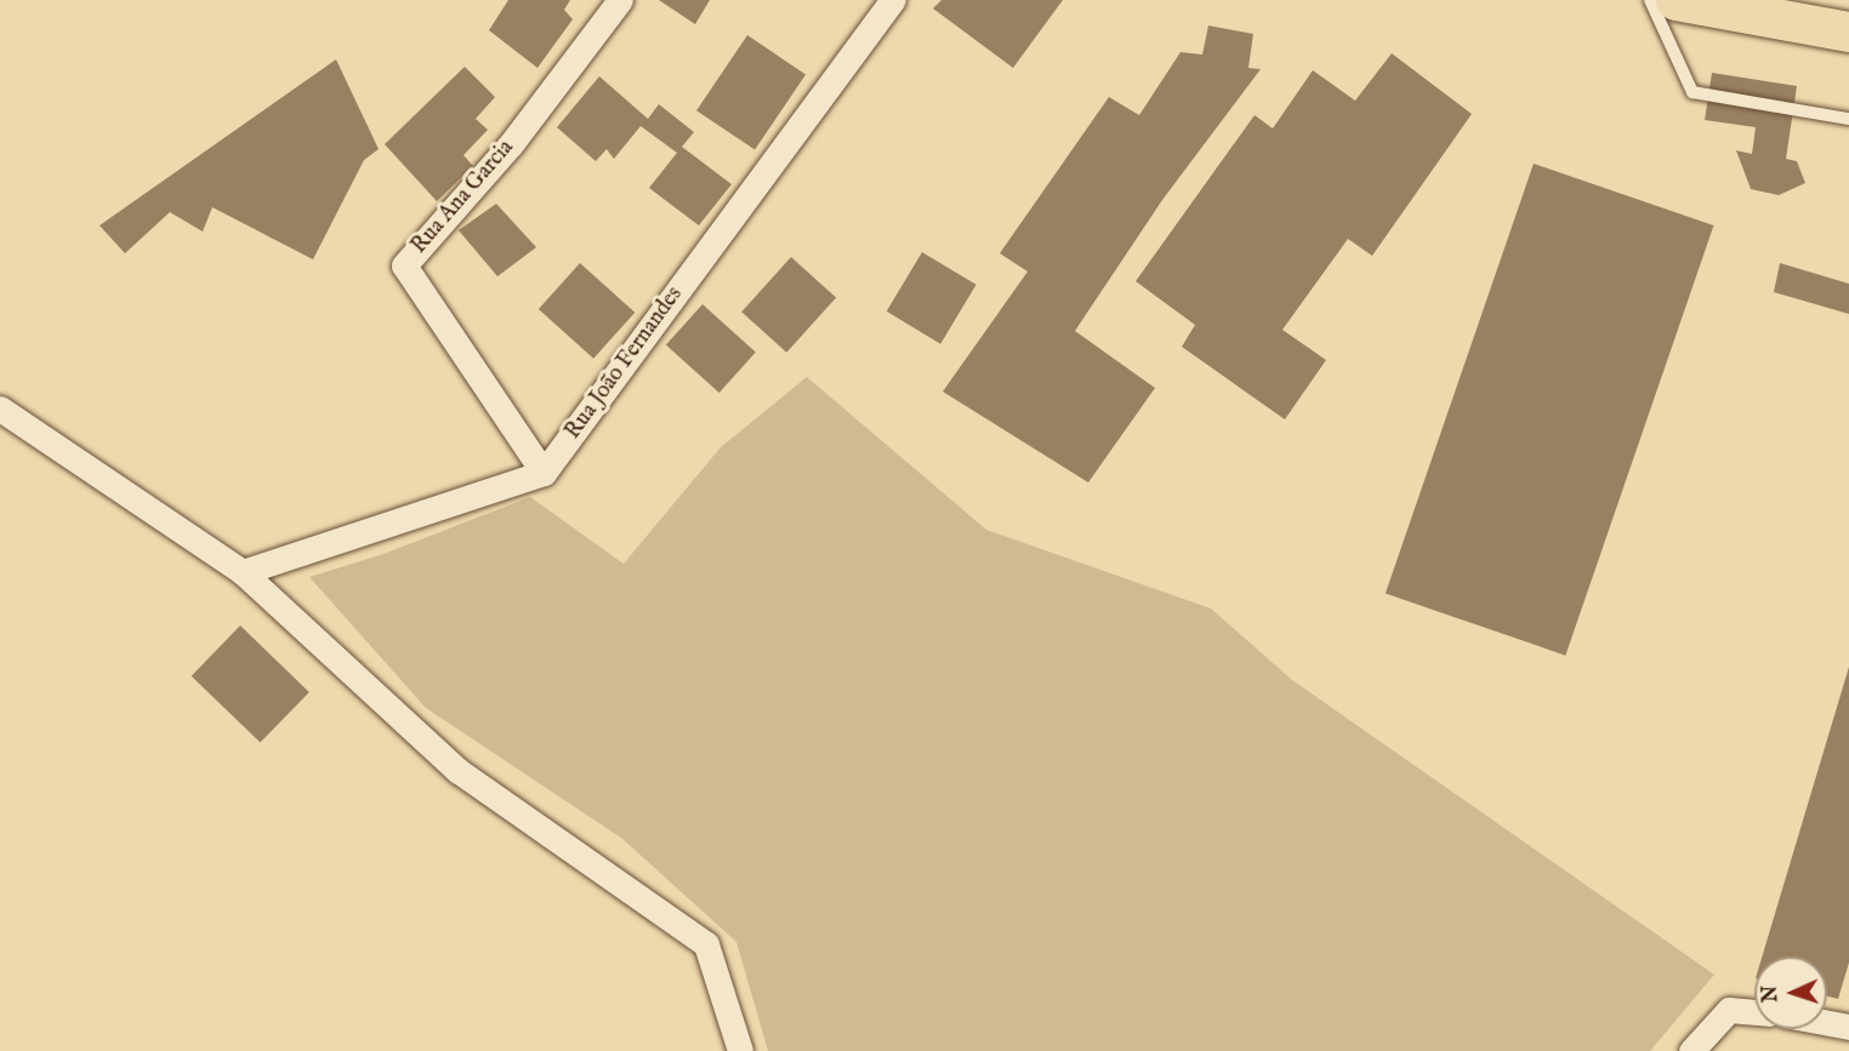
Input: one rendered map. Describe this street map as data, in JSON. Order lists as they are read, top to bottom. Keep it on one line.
{"streets":{"street":["Rua Ana Garcia","Rua João Fernandes"]},"crossings":[["Rua Ana Garcia","Rua João Fernandes"]],"north":"left"}
